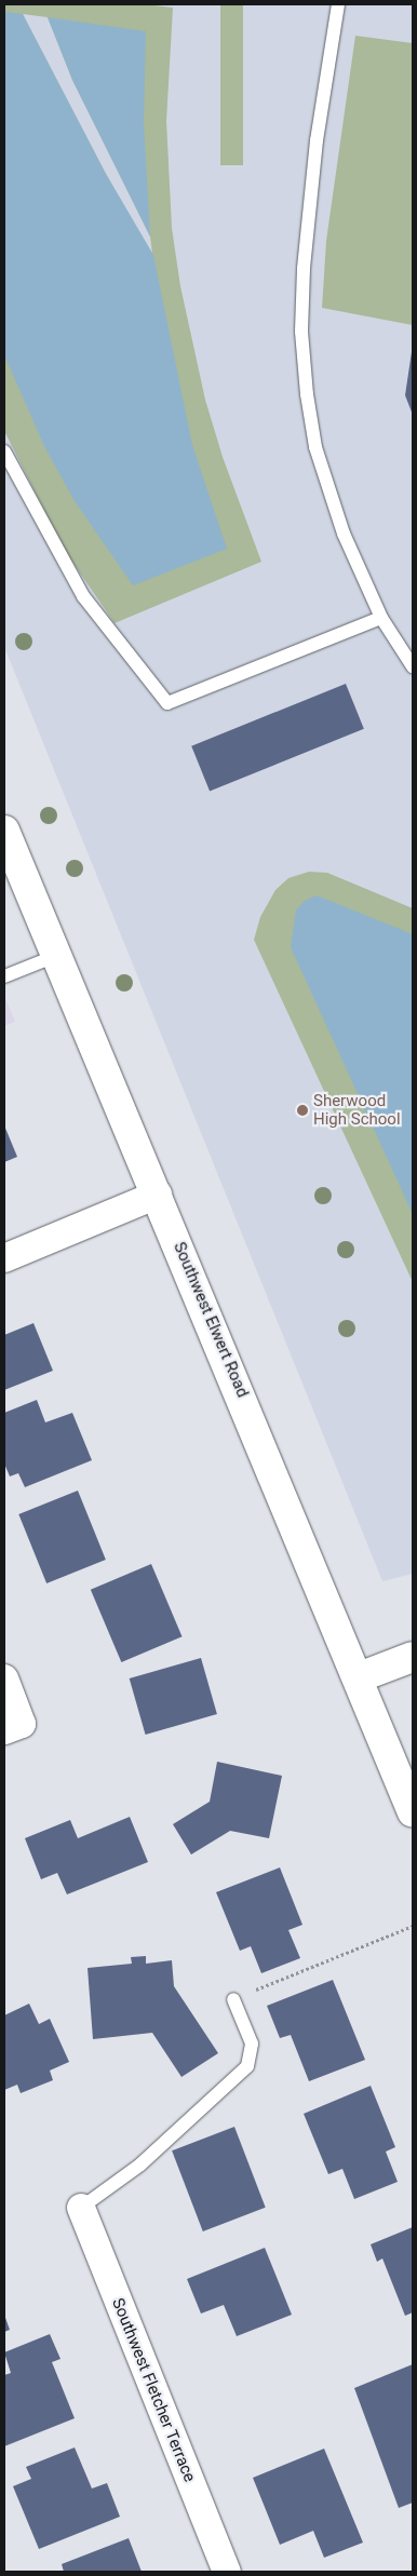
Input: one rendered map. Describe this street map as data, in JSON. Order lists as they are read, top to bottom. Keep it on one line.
{"streets":{"main road":["Southwest Elwert Road"],"street":["Southwest Fletcher Terrace"]},"places":["Sherwood High School"]}
